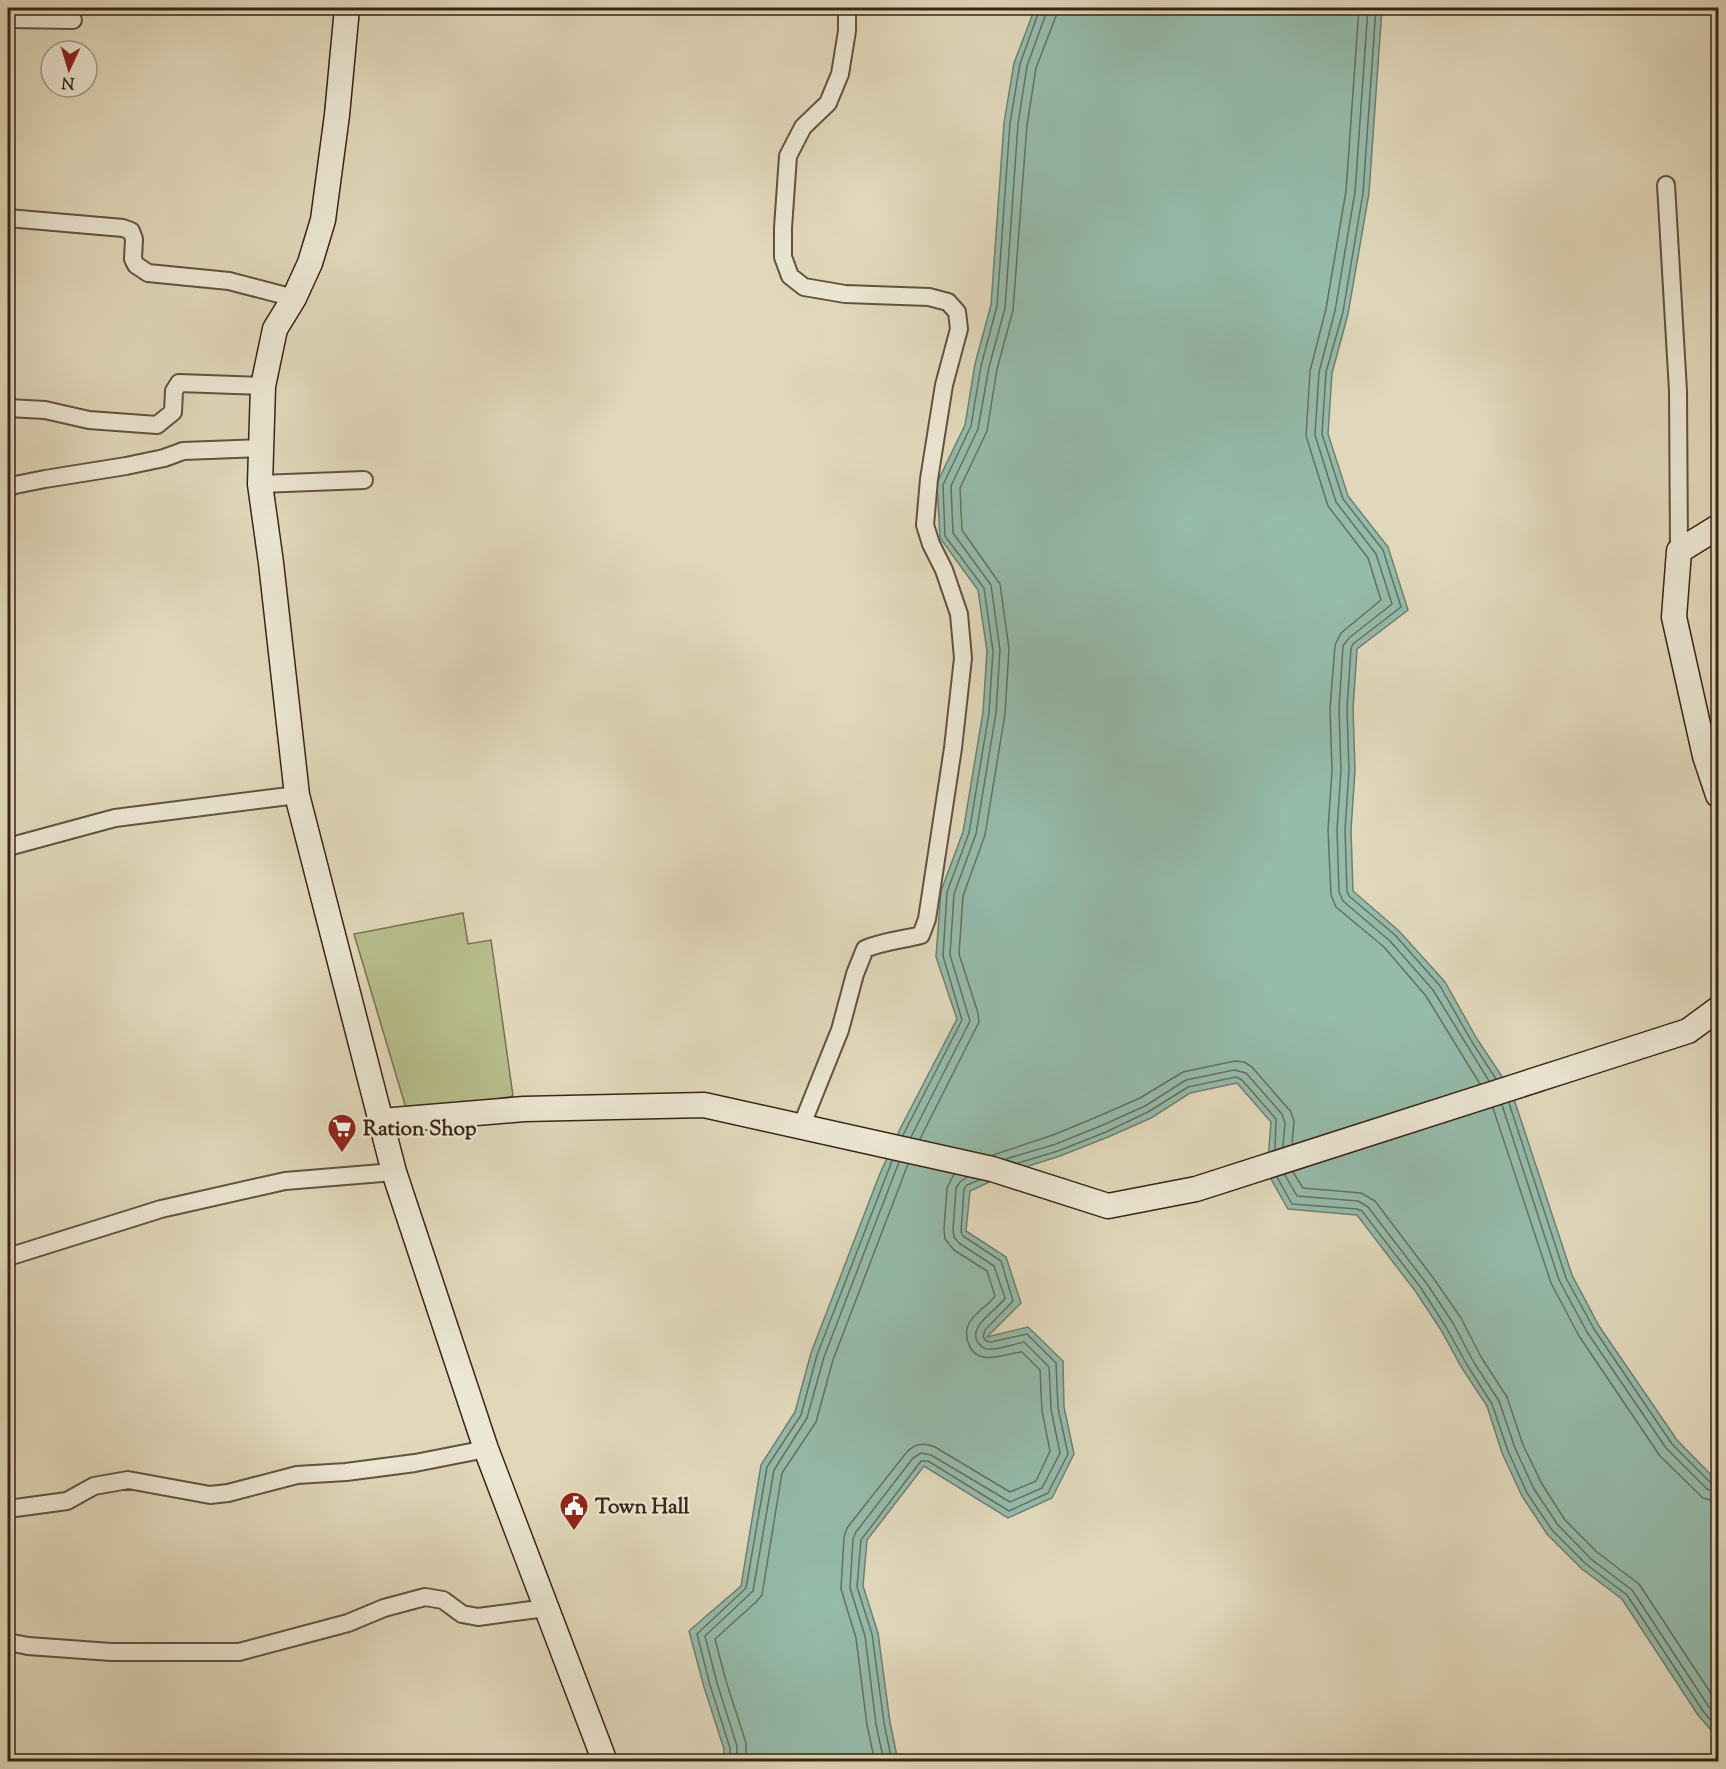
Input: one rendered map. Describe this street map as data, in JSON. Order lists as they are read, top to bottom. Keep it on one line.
{"places":{"supermarket":["Ration Shop"],"public building":["Town Hall"]},"north":"bottom"}
